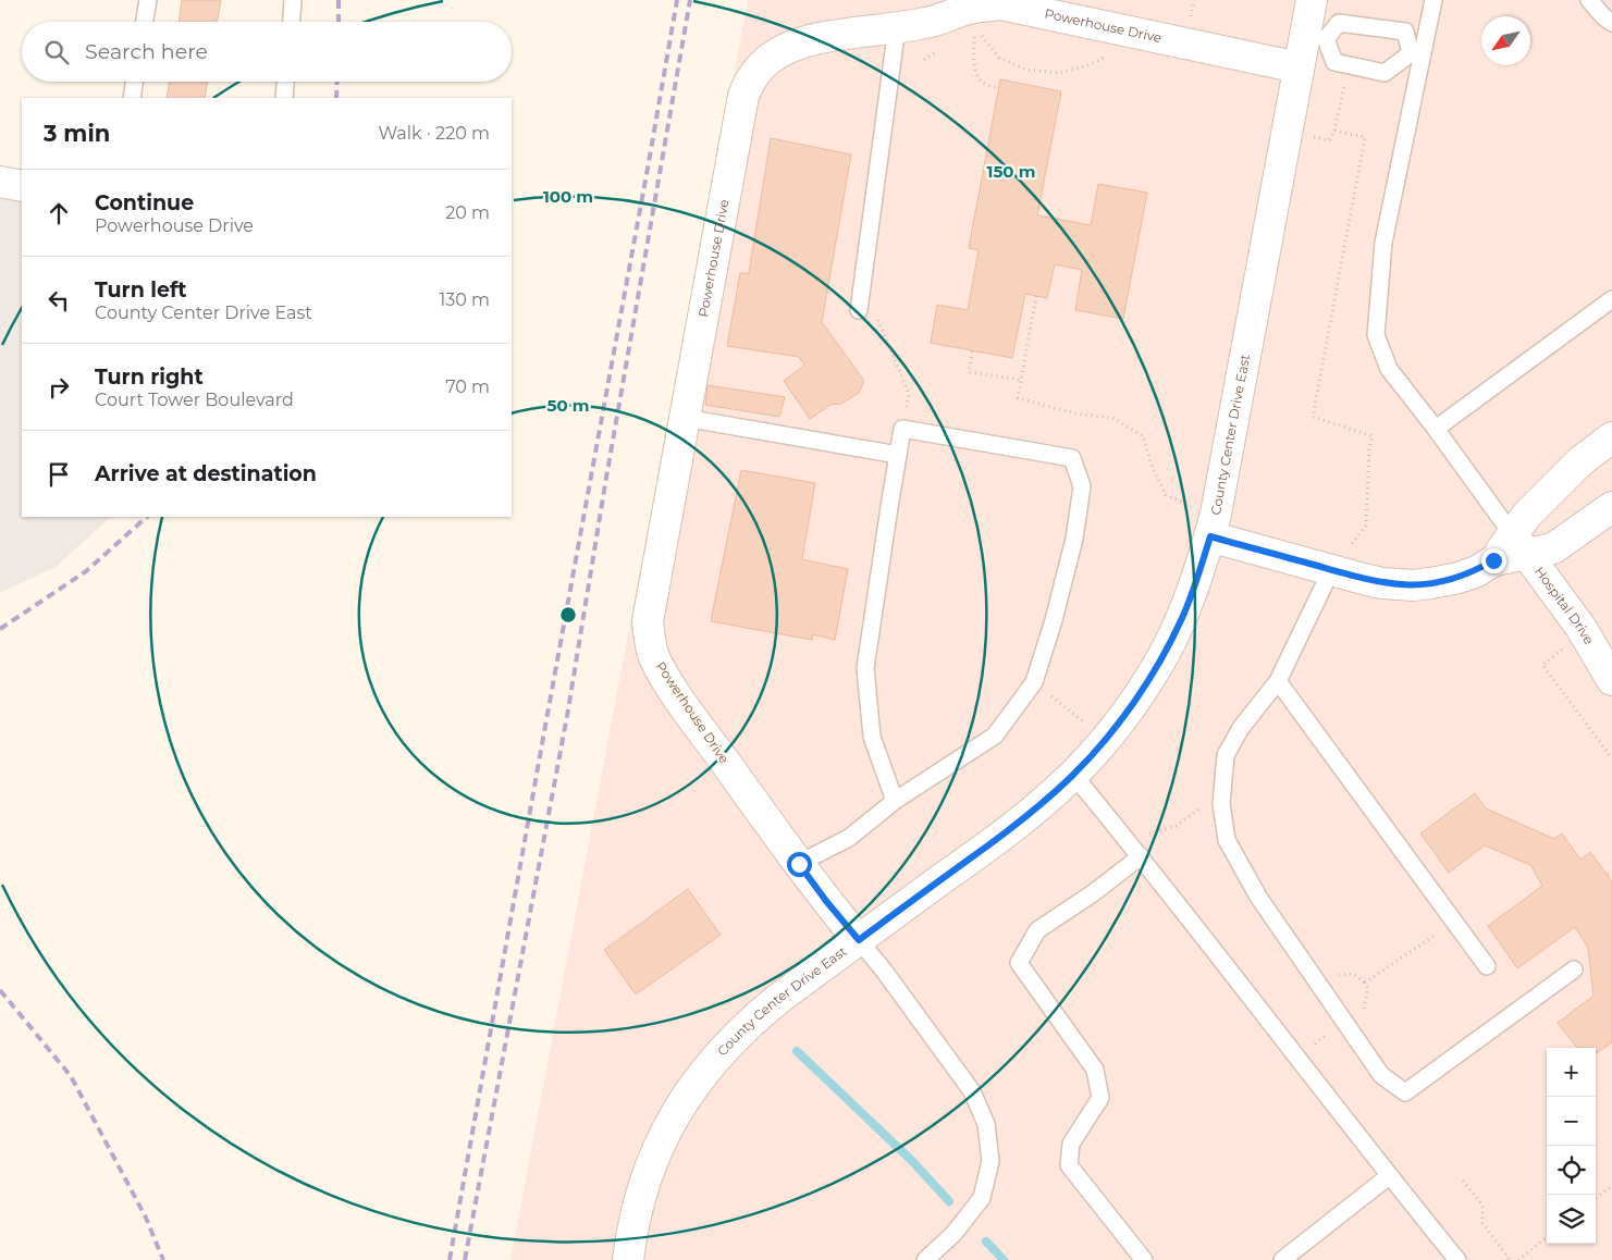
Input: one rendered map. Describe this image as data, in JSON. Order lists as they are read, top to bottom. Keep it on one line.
{"streets":{"street":["Powerhouse Drive","County Center Drive East","Hospital Drive"]},"crossings":[["Powerhouse Drive","County Center Drive East"]],"north":"bottom left","page":{"search":"Search here","heading":["3 min","Walk · 220 m"],"list":[["Continue","Powerhouse Drive","20 m"],["Turn left","County Center Drive East","130 m"],["Turn right","Court Tower Boulevard","70 m"],"Arrive at destination"],"map_buttons":["+","−"]},"rings":["150 m","100 m","50 m"]}
